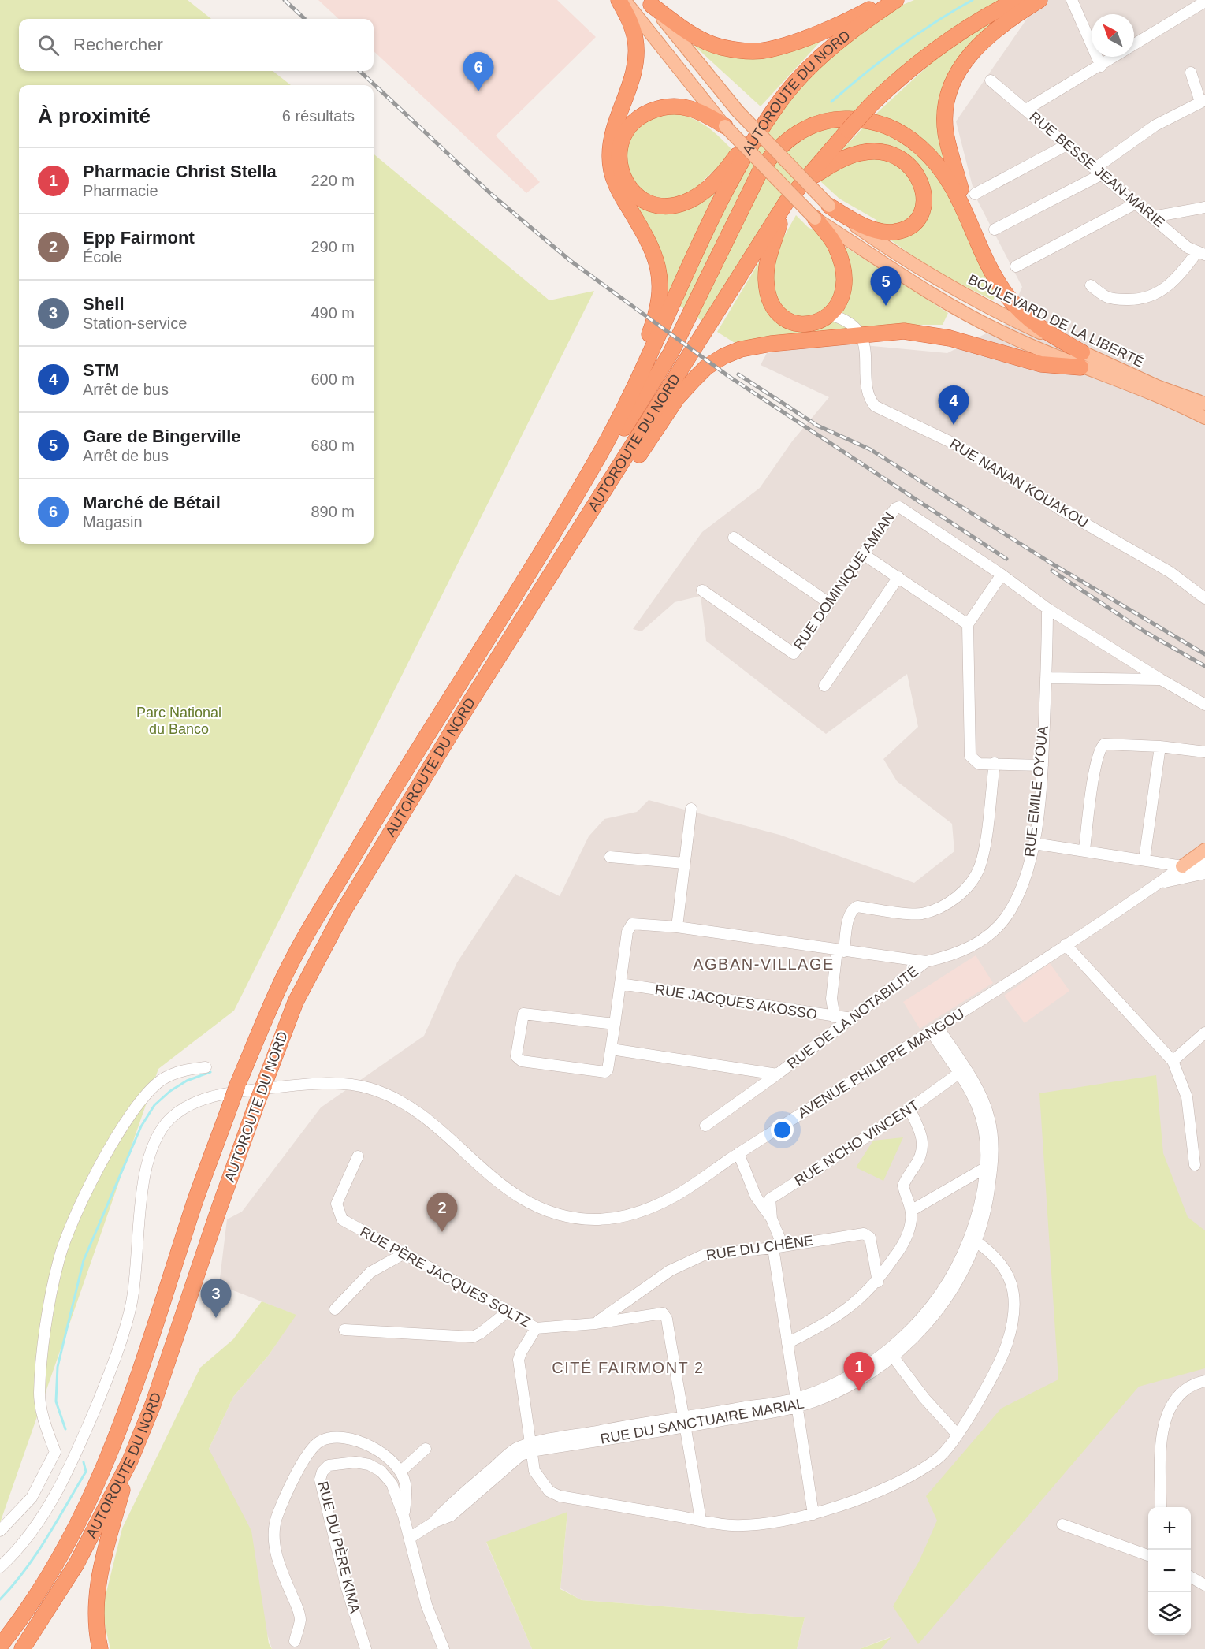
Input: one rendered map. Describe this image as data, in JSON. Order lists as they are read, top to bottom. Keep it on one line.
{"streets":{"highway":["AUTOROUTE DU NORD"],"main road":["BOULEVARD DE LA LIBERTÉ"],"street":["RUE BESSE JEAN-MARIE","RUE NANAN KOUAKOU","RUE DOMINIQUE AMIAN","RUE EMILE OYOUA","RUE JACQUES AKOSSO","RUE DE LA NOTABILITÉ","AVENUE PHILIPPE MANGOU","RUE N'CHO VINCENT","RUE DU CHÊNE","RUE PÈRE JACQUES SOLTZ","RUE DU SANCTUAIRE MARIAL","RUE DU PÈRE KIMA"]},"crossings":[["RUE EMILE OYOUA","RUE JACQUES AKOSSO"],["RUE EMILE OYOUA","RUE DE LA NOTABILITÉ"],["RUE JACQUES AKOSSO","RUE DE LA NOTABILITÉ"],["AVENUE PHILIPPE MANGOU","RUE DU SANCTUAIRE MARIAL"],["RUE N'CHO VINCENT","RUE DU SANCTUAIRE MARIAL"],["RUE DU CHÊNE","RUE PÈRE JACQUES SOLTZ"],["RUE PÈRE JACQUES SOLTZ","RUE DU SANCTUAIRE MARIAL"],["RUE DU SANCTUAIRE MARIAL","RUE DU PÈRE KIMA"]],"districts":["AGBAN-VILLAGE","CITÉ FAIRMONT 2"],"parks":["Parc National du Banco"],"north":"top left","page":{"search":"Rechercher","pins":["6","5","4","2","3","1"],"heading":["À proximité","6 résultats"],"list":[{"mark":"1","name":"Pharmacie Christ Stella","note":"Pharmacie","value":"220 m"},{"mark":"2","name":"Epp Fairmont","note":"École","value":"290 m"},{"mark":"3","name":"Shell","note":"Station-service","value":"490 m"},{"mark":"4","name":"STM","note":"Arrêt de bus","value":"600 m"},{"mark":"5","name":"Gare de Bingerville","note":"Arrêt de bus","value":"680 m"},{"mark":"6","name":"Marché de Bétail","note":"Magasin","value":"890 m"}],"map_buttons":["+","−"]}}
